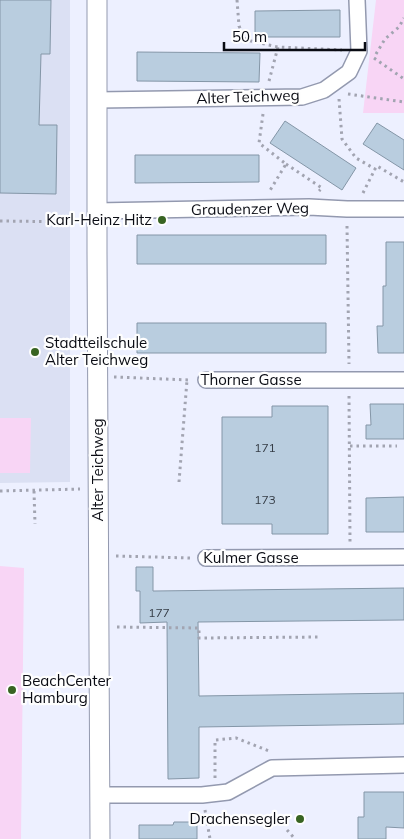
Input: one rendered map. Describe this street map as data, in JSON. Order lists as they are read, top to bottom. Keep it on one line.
{"streets":{"street":["Alter Teichweg","Graudenzer Weg","Thorner Gasse","Kulmer Gasse"]},"crossings":[["Alter Teichweg","Graudenzer Weg"],["Alter Teichweg","Thorner Gasse"],["Alter Teichweg","Kulmer Gasse"]],"places":["Karl-Heinz Hitz","Stadtteilschule Alter Teichweg","BeachCenter Hamburg","Drachensegler"],"house_numbers":["171","173","177"],"scale_bar":"50 m"}
